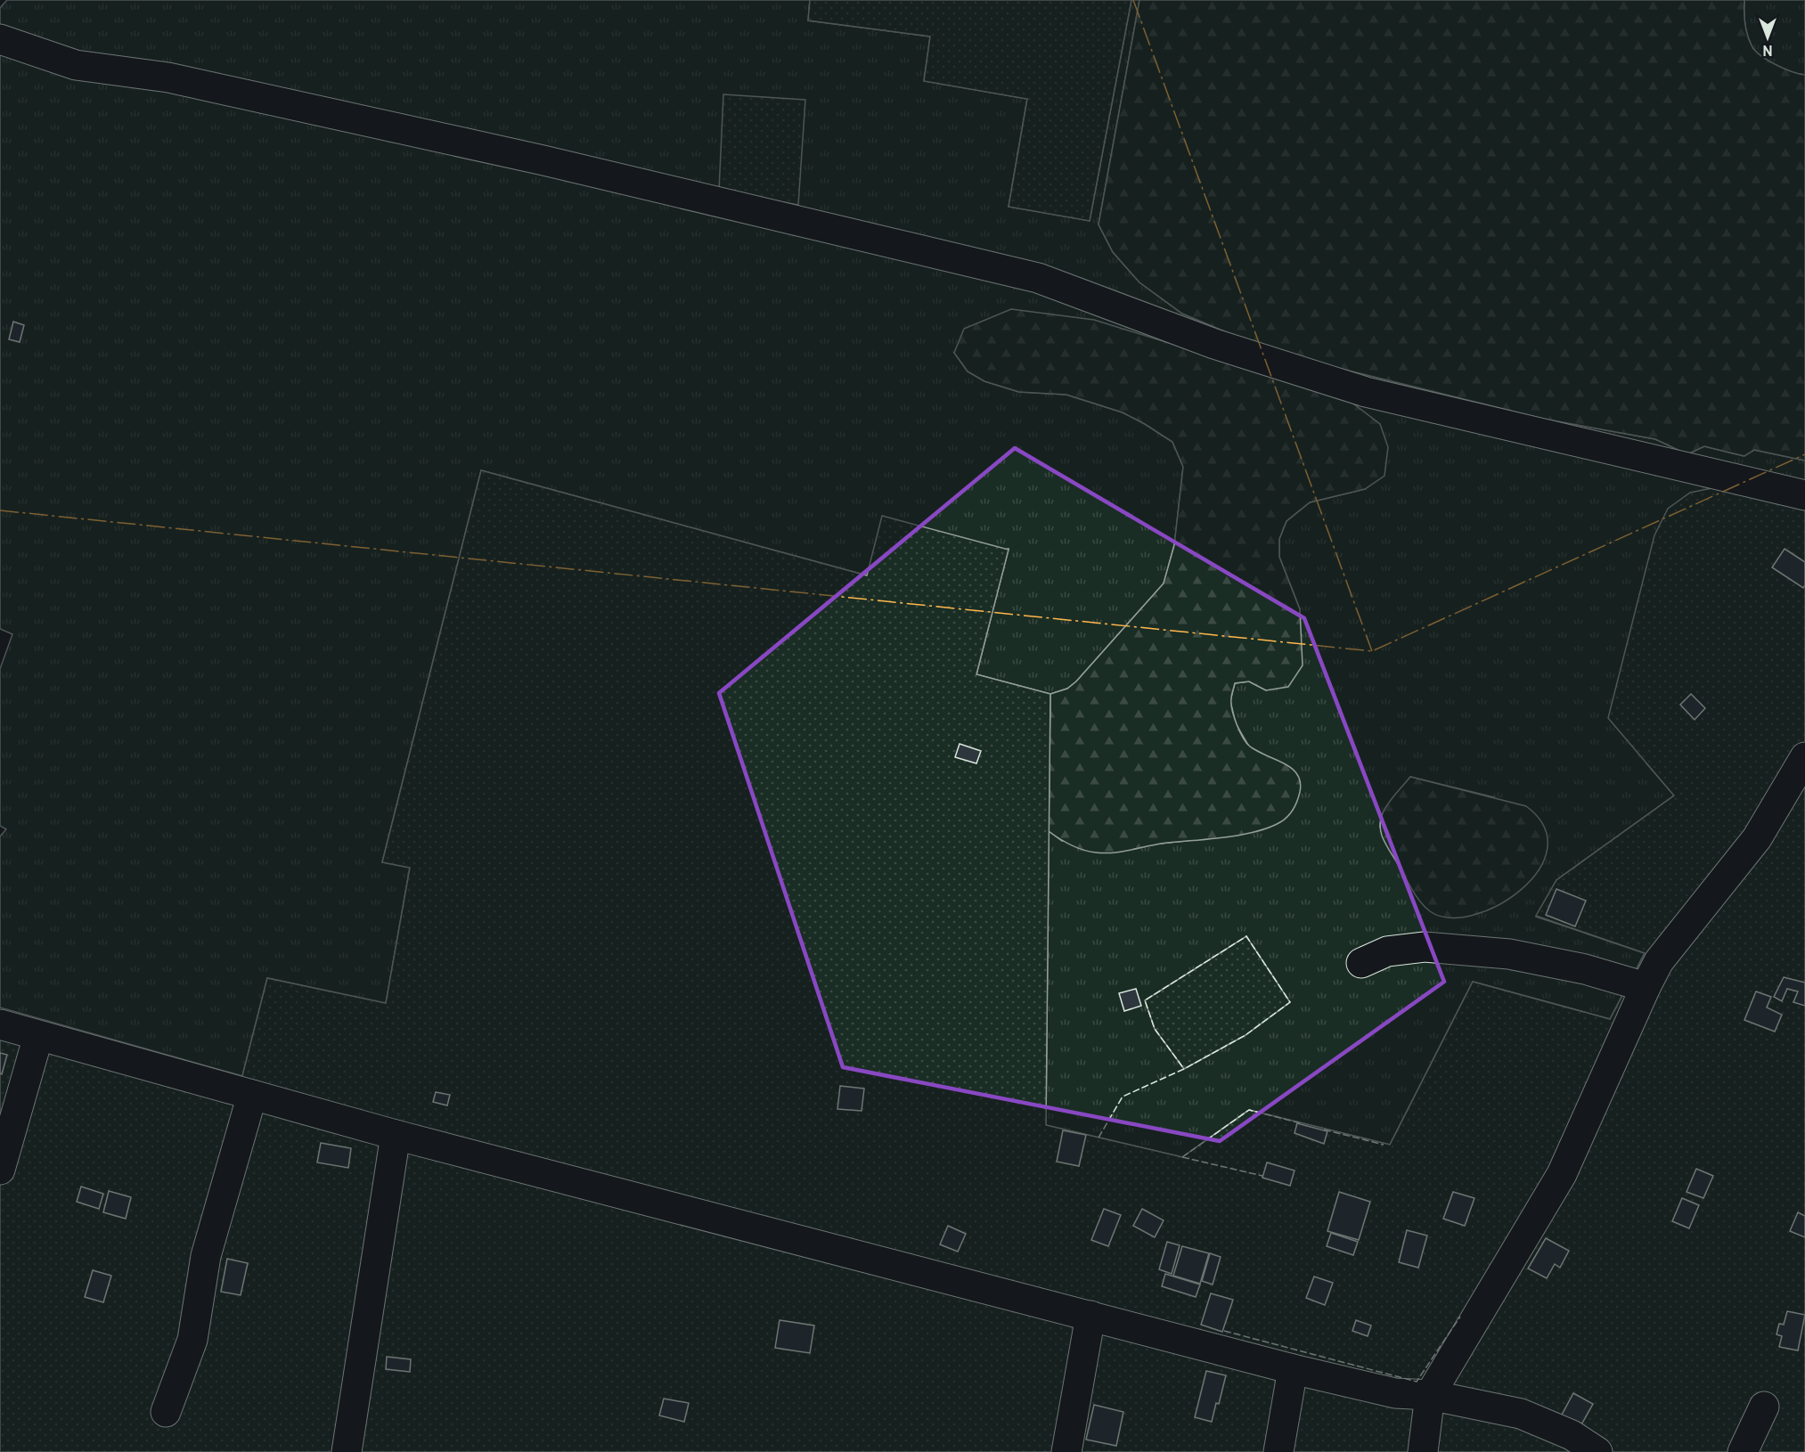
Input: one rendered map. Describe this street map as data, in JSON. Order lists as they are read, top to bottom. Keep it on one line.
{"north":"bottom"}
